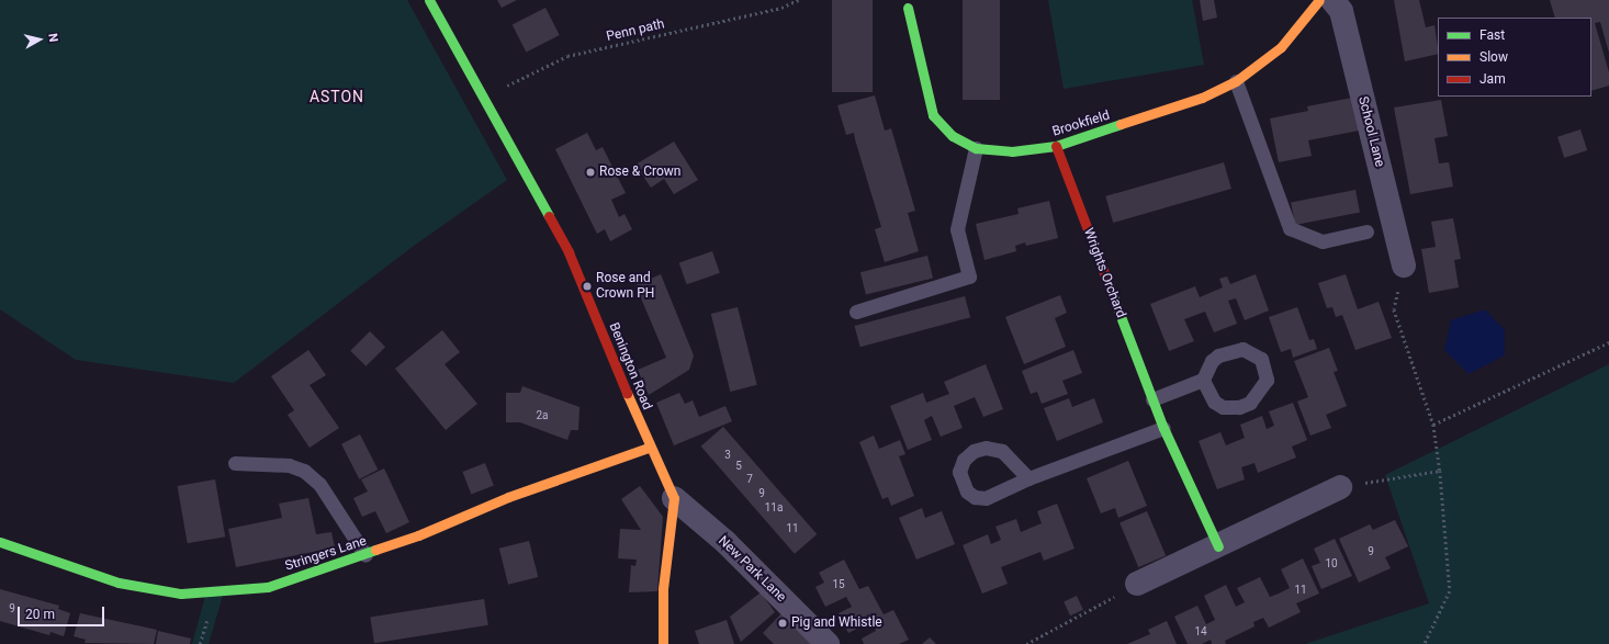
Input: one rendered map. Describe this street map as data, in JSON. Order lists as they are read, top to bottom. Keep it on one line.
{"streets":{"street":["Brookfield","School Lane","Wrights Orchard","Benington Road","Stringers Lane","New Park Lane"],"path":["Penn path"]},"crossings":[["Penn path","Benington Road"],["Brookfield","Wrights Orchard"],["Benington Road","Stringers Lane"],["Benington Road","New Park Lane"]],"districts":["ASTON"],"places":["Rose & Crown","Rose and Crown PH","Pig and Whistle"],"house_numbers":["2a","3","5","7","9","11a","11","9","10","15","11","9","14"],"legend":["Fast","Slow","Jam"],"scale_bar":"20 m","north":"right"}
